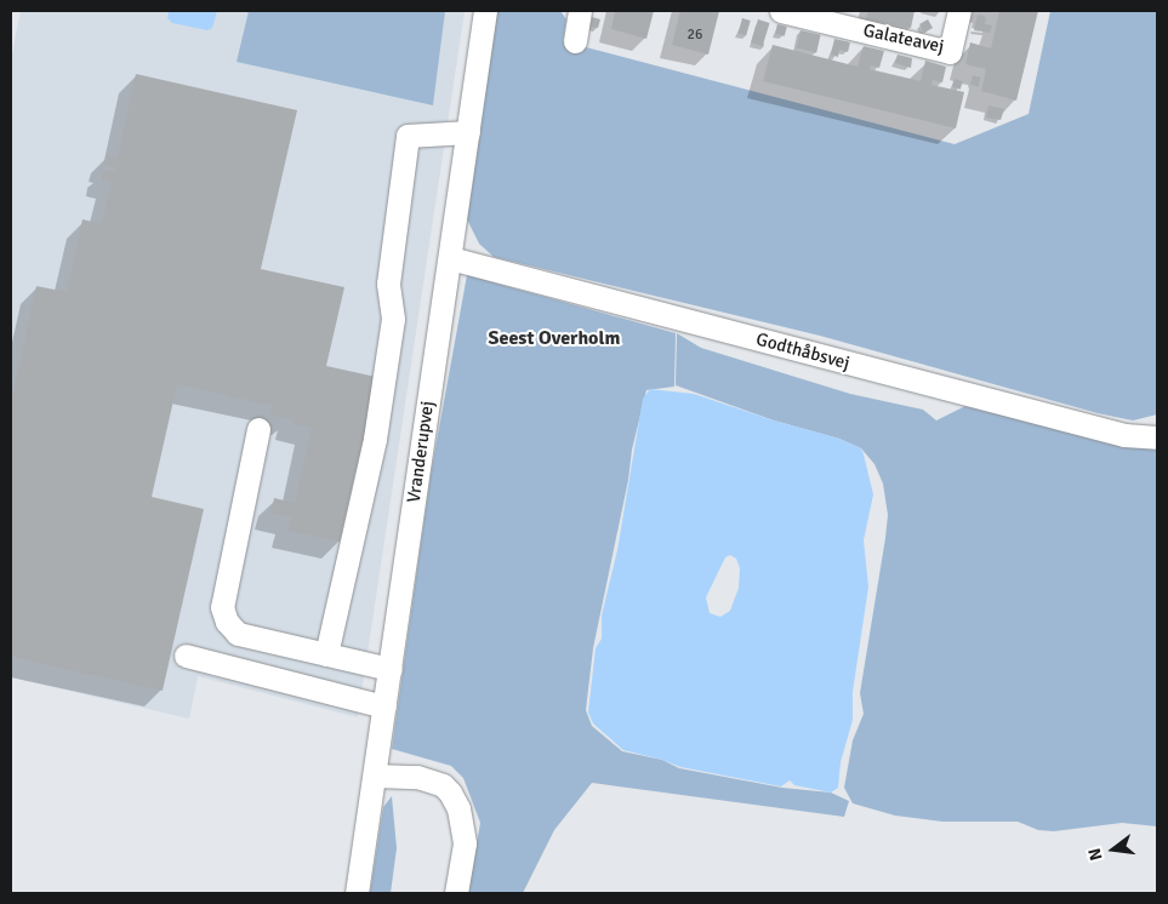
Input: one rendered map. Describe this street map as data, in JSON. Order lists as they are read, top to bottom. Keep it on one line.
{"streets":{"street":["Galateavej","Godthåbsvej","Vranderupvej"]},"crossings":[["Godthåbsvej","Vranderupvej"]],"districts":["Seest Overholm"],"house_numbers":["26"],"north":"left"}
